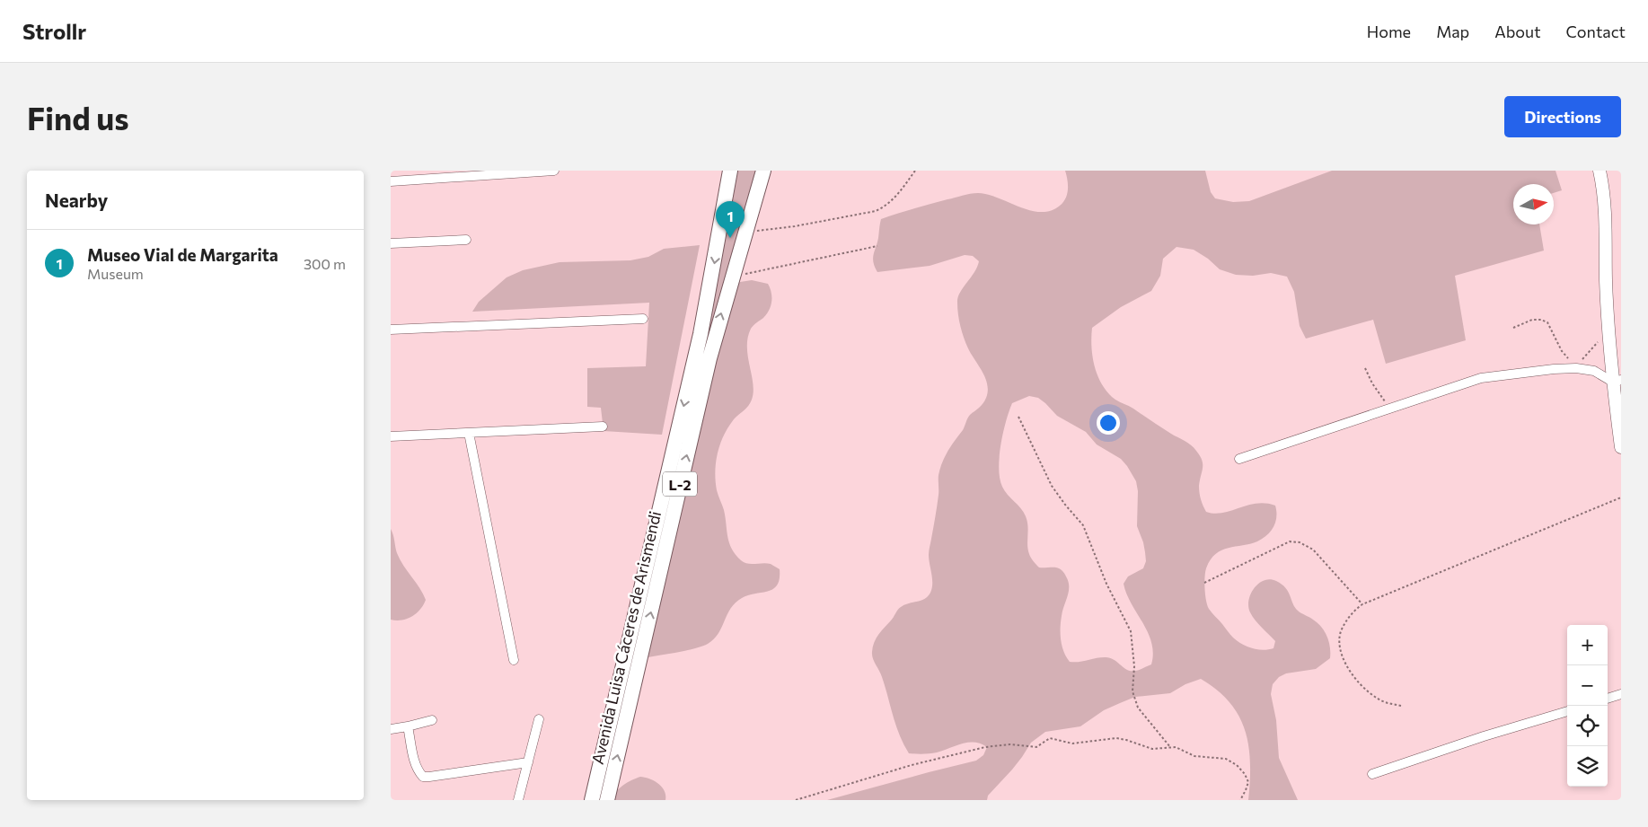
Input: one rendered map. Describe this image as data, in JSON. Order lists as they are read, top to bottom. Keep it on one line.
{"streets":{"main road":["L-2","Avenida Luisa Cáceres de Arismendi"]},"north":"right","page":{"header":"Strollr","nav":["Home","Map","About","Contact"],"buttons":"Directions","title":"Find us","heading":"Nearby","pins":"1","list":[{"mark":"1","name":"Museo Vial de Margarita","note":"Museum","value":"300 m"}],"map_buttons":["+","−"]}}
